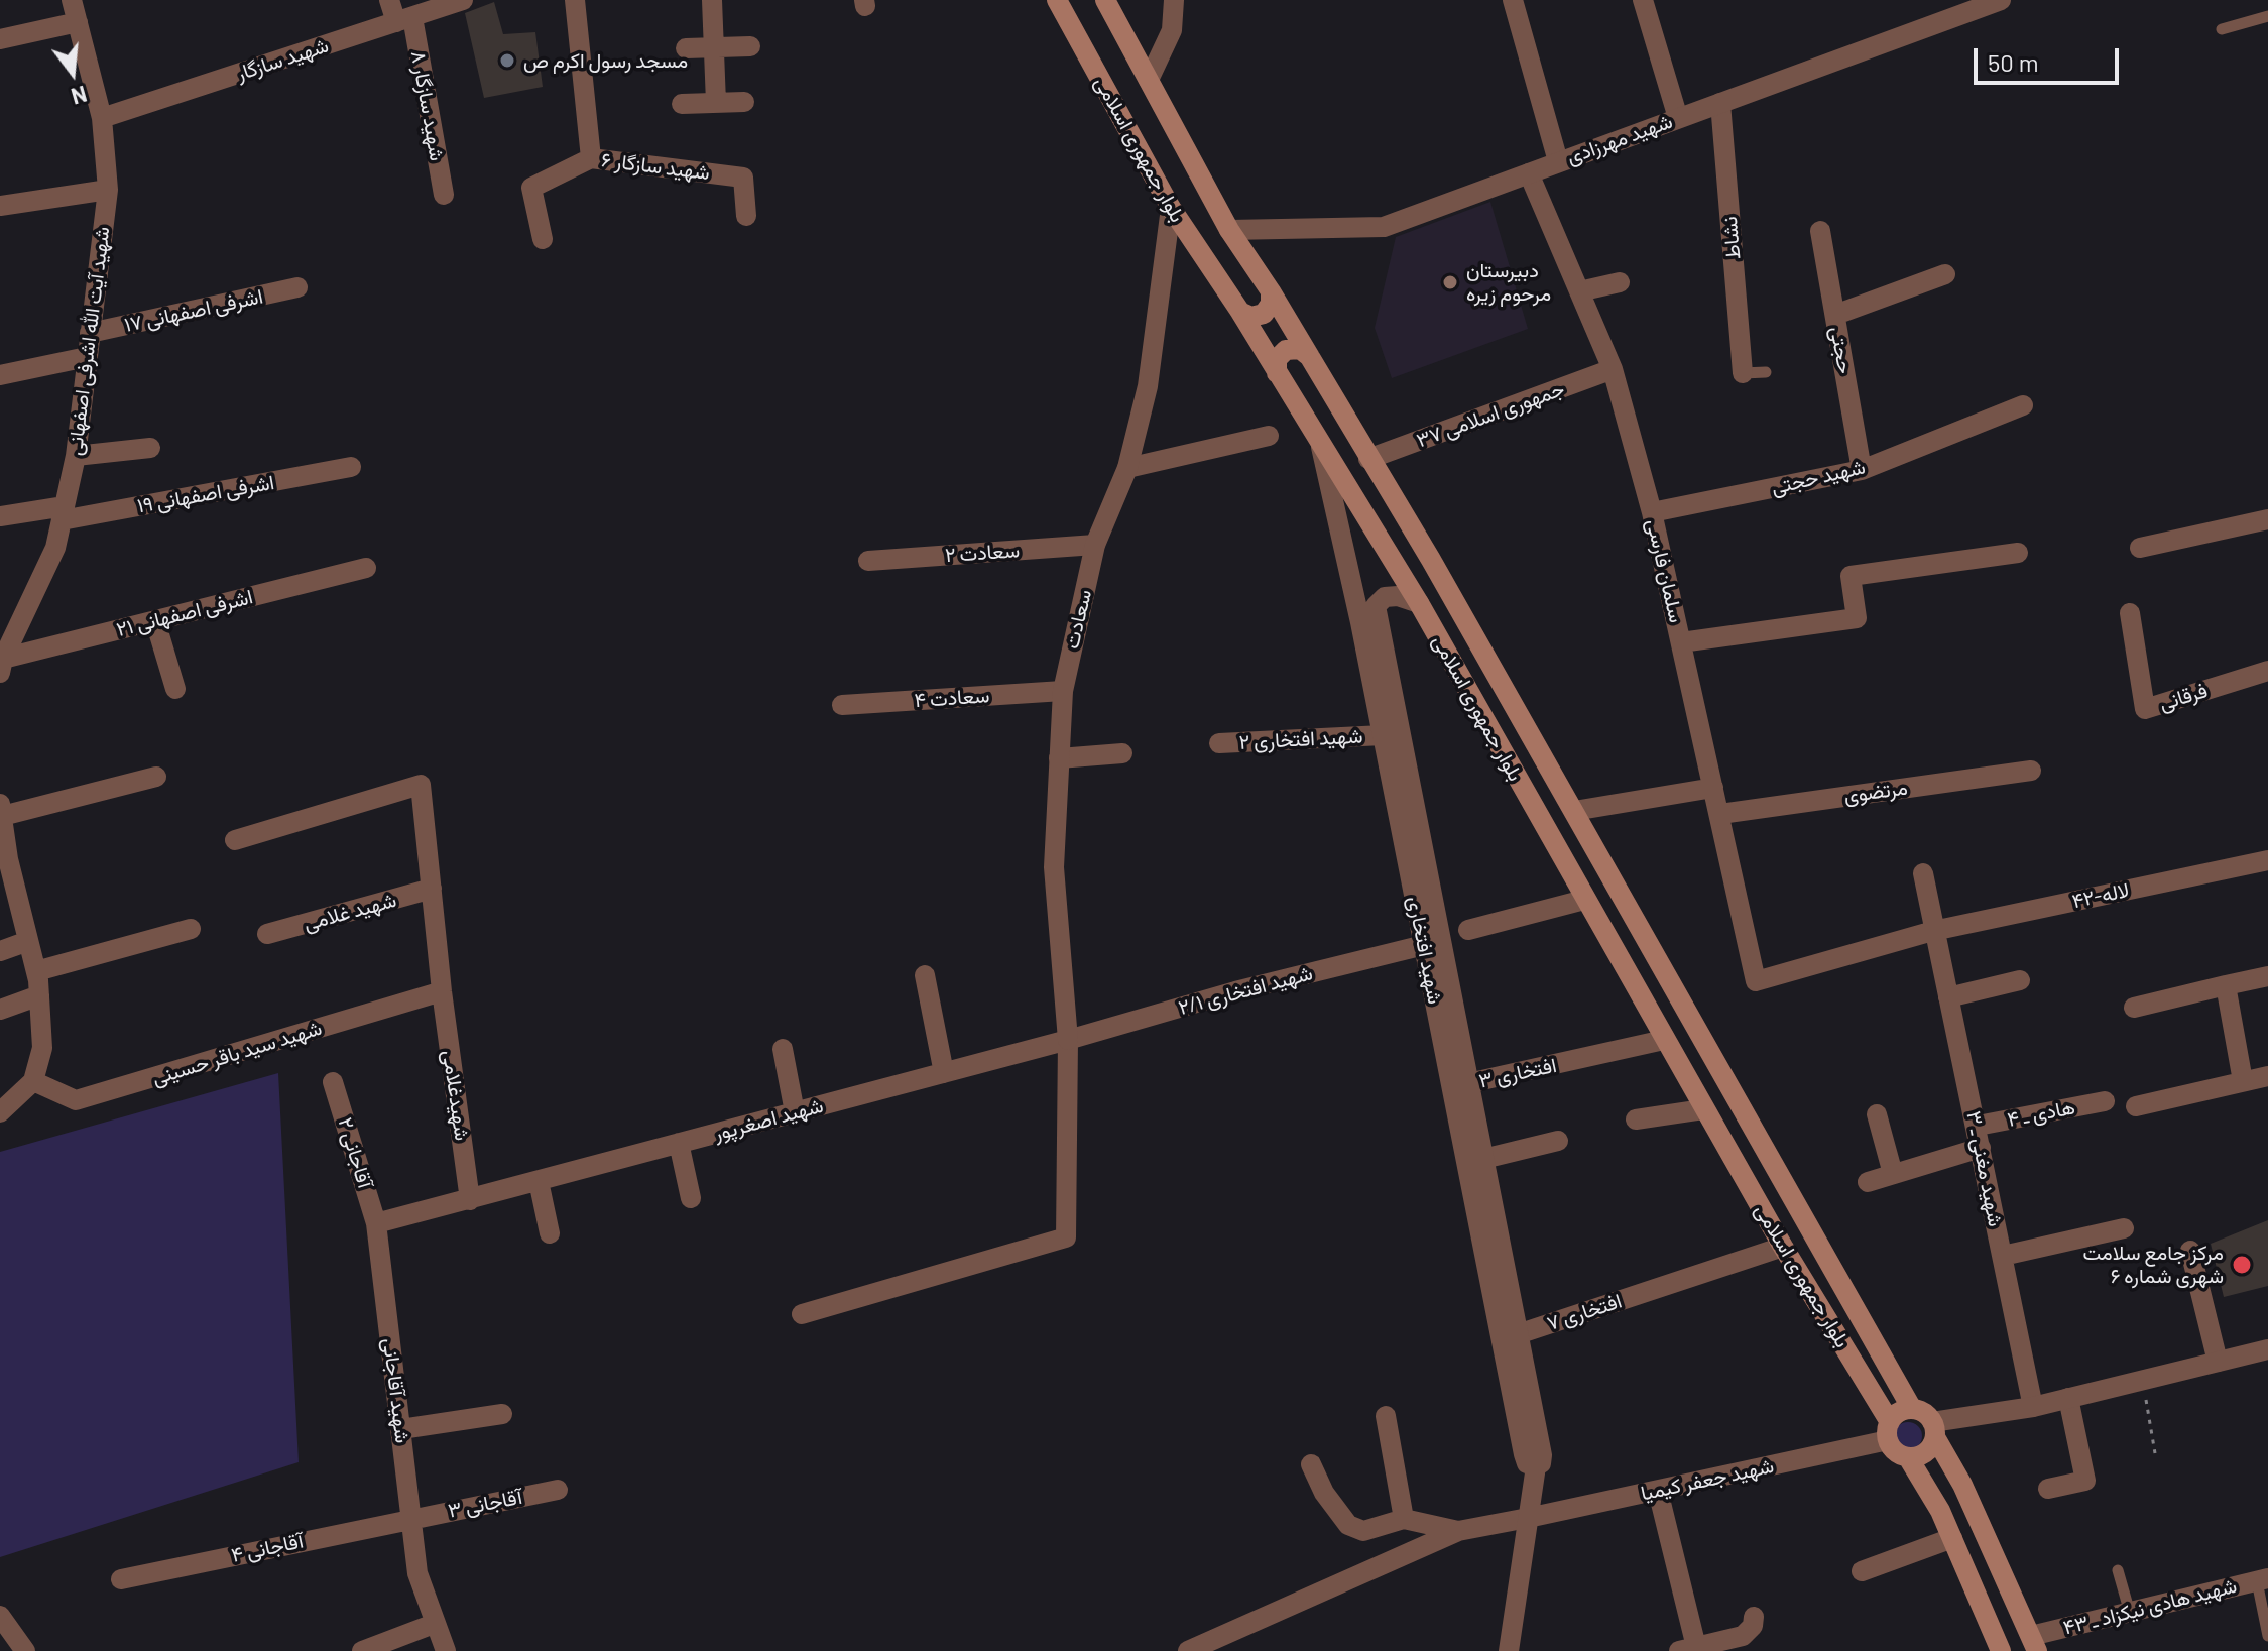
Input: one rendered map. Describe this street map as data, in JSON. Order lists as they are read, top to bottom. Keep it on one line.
{"streets":{"main road":["بلوار جمهوری اسلامی"],"street":["شهید سازگار","شهید سازگار ۸","شهید مهرزادی","شهید سازگار ۶","نشاط","اشرفی اصفهانی ۱۷","شهید آیت الله اشرفی اصفهانی","حجتی","جمهوری اسلامی ۳۷","شهید حجتی","اشرفی اصفهانی ۱۹","سعادت ۲","سلمان فارسی","اشرفی اصفهانی ۲۱","سعادت","فرقانی","سعادت ۴","شهید افتخاری ۲","مرتضوی","لاله-۴۲","شهید غلامی","شهید افتخاری","شهید افتخاری ۲/۱","شهید سید باقر حسینی","افتخاری ۳","شهیدغلامی","هادی ـ ۴","شهید اصغرپور","آقاجانی ۲","شهید مغنی ـ ۳","افتخاری ۷","شهید آقاجانی","شهید جعفر کیمیا","آقاجانی ۳","آقاجانی ۴","شهید هادی نیکزاد ـ ۴۳"]},"crossings":[["شهید سازگار","شهید سازگار ۸"],["شهید سازگار","شهید آیت الله اشرفی اصفهانی"],["شهید مهرزادی","بلوار جمهوری اسلامی"],["شهید مهرزادی","نشاط"],["شهید مهرزادی","سلمان فارسی"],["بلوار جمهوری اسلامی","جمهوری اسلامی ۳۷"],["بلوار جمهوری اسلامی","سعادت"],["بلوار جمهوری اسلامی","شهید افتخاری"],["بلوار جمهوری اسلامی","افتخاری ۳"],["بلوار جمهوری اسلامی","افتخاری ۷"],["بلوار جمهوری اسلامی","شهید جعفر کیمیا"],["اشرفی اصفهانی ۱۷","شهید آیت الله اشرفی اصفهانی"],["شهید آیت الله اشرفی اصفهانی","اشرفی اصفهانی ۱۹"],["شهید آیت الله اشرفی اصفهانی","اشرفی اصفهانی ۲۱"],["حجتی","شهید حجتی"],["جمهوری اسلامی ۳۷","سلمان فارسی"],["شهید حجتی","سلمان فارسی"],["سعادت ۲","سعادت"],["سلمان فارسی","مرتضوی"],["سلمان فارسی","لاله-۴۲"],["سعادت","سعادت ۴"],["سعادت","شهید افتخاری ۲/۱"],["سعادت","شهید اصغرپور"],["شهید افتخاری ۲","شهید افتخاری"],["لاله-۴۲","شهید مغنی ـ ۳"],["شهید غلامی","شهیدغلامی"],["شهید افتخاری","شهید افتخاری ۲/۱"],["شهید افتخاری","شهید جعفر کیمیا"],["شهید افتخاری ۲/۱","شهید اصغرپور"],["شهید سید باقر حسینی","شهیدغلامی"],["شهیدغلامی","شهید اصغرپور"],["هادی ـ ۴","شهید مغنی ـ ۳"],["آقاجانی ۲","شهید آقاجانی"],["شهید آقاجانی","آقاجانی ۳"],["شهید آقاجانی","آقاجانی ۴"],["آقاجانی ۳","آقاجانی ۴"]],"places":["مسجد رسول اکرم ص","دبیرستان مرحوم زیره","مرکز جامع سلامت شهری شماره ۶"],"scale_bar":"50 m","north":"bottom"}
